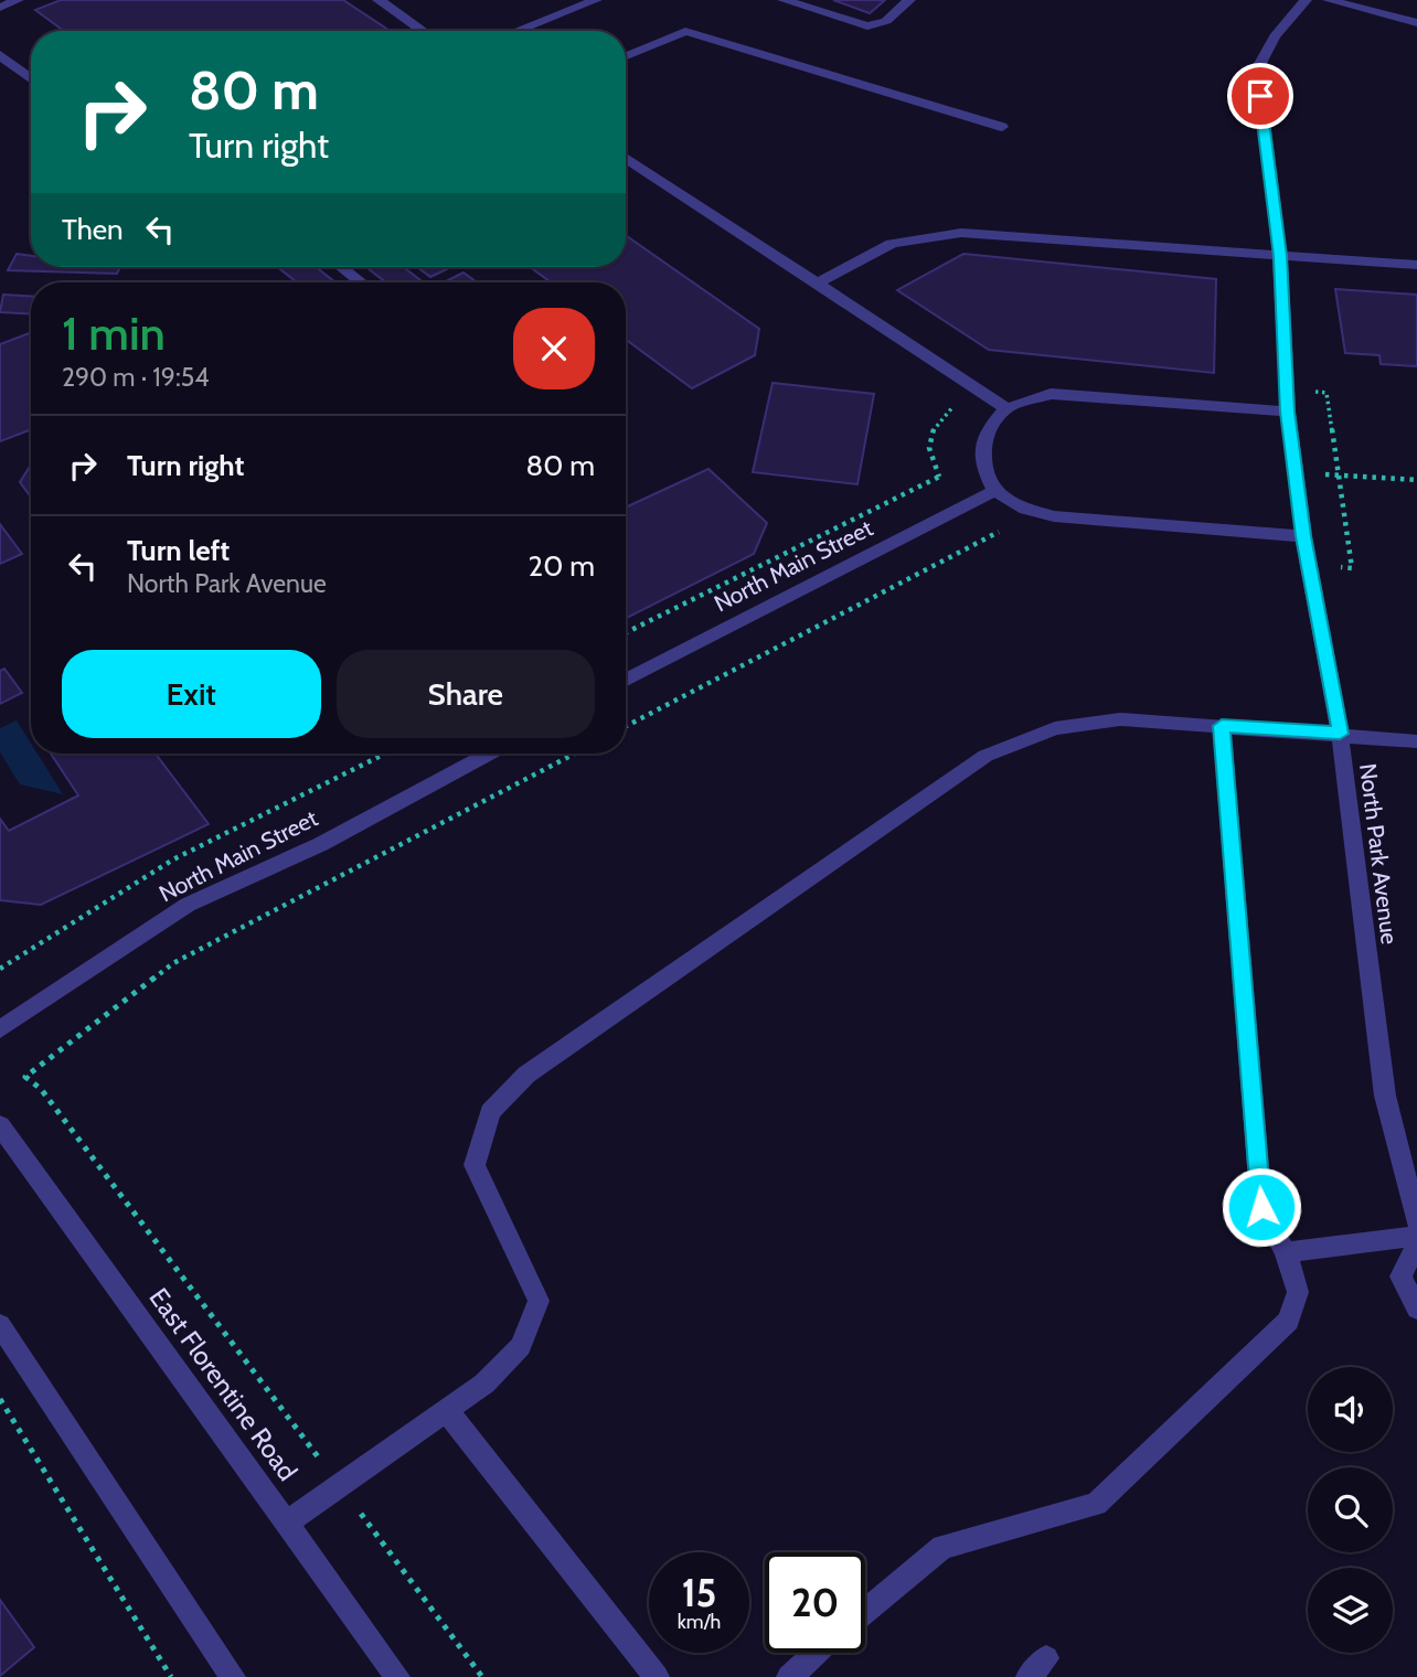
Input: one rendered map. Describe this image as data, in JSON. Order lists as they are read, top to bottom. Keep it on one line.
{"streets":{"street":["North Main Street","North Park Avenue","East Florentine Road"]},"page":{"turn":["80 m","Turn right"],"then":"Then","heading":["1 min","290 m · 19:54"],"list":[{"name":"Turn right","value":"80 m"},{"name":"Turn left","note":"North Park Avenue","value":"20 m"}],"buttons":["Exit","Share"],"speed":"15 km/h","limit":"20"}}
